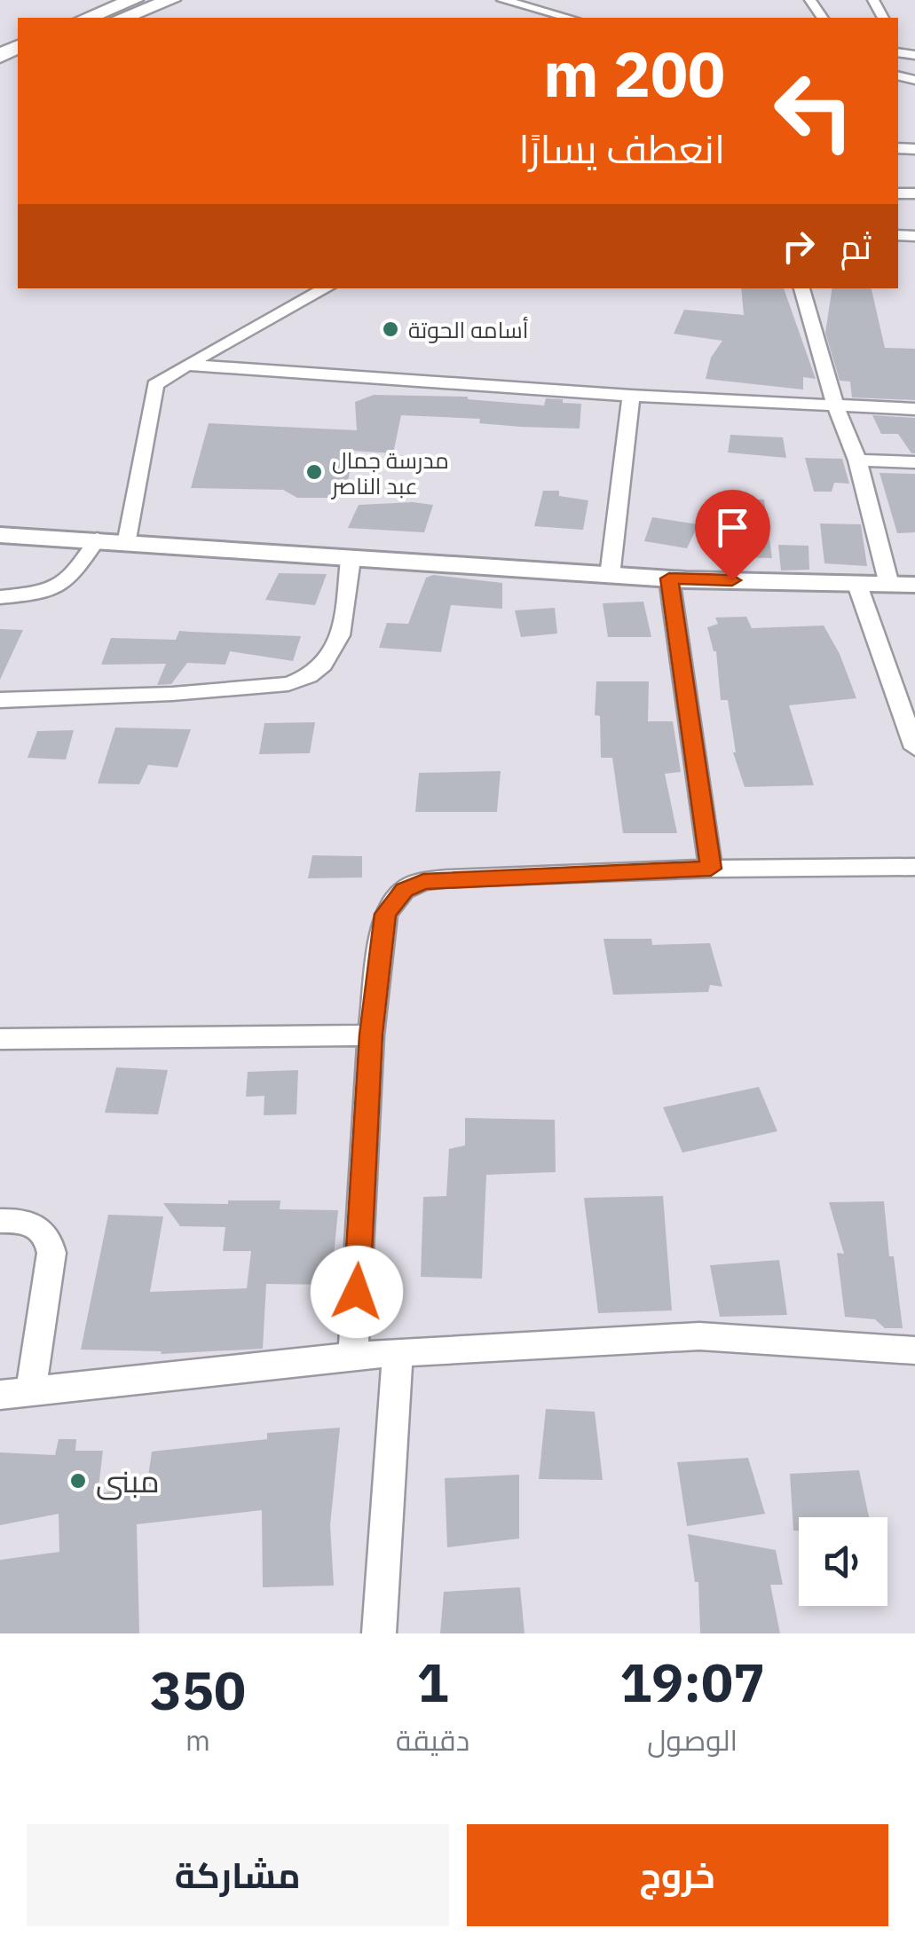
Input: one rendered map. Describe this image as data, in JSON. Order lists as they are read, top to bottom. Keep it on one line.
{"places":["أسامه الحوتة","مدرسة جمال عبد الناصر","مبنى"],"page":{"turn":["200 m","انعطف يسارًا"],"then":"ثم","eta":["19:07","الوصول","1","دقيقة","350","m"],"buttons":["خروج","مشاركة"]}}
